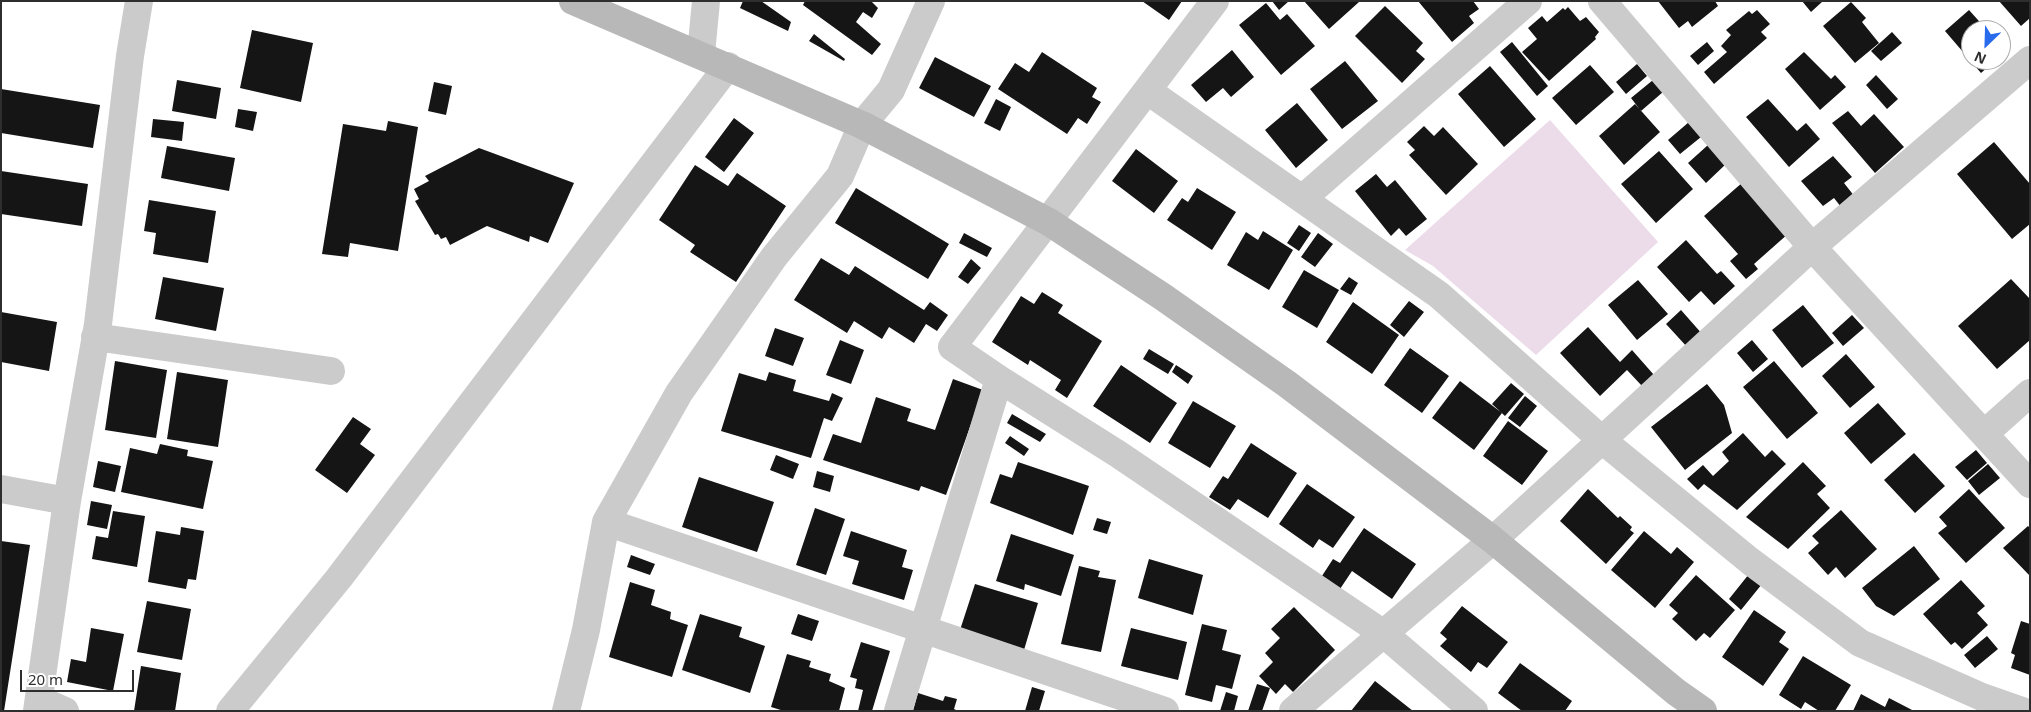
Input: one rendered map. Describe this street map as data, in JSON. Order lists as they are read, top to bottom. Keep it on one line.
{"scale_bar":"20 m","north":"bottom left"}
